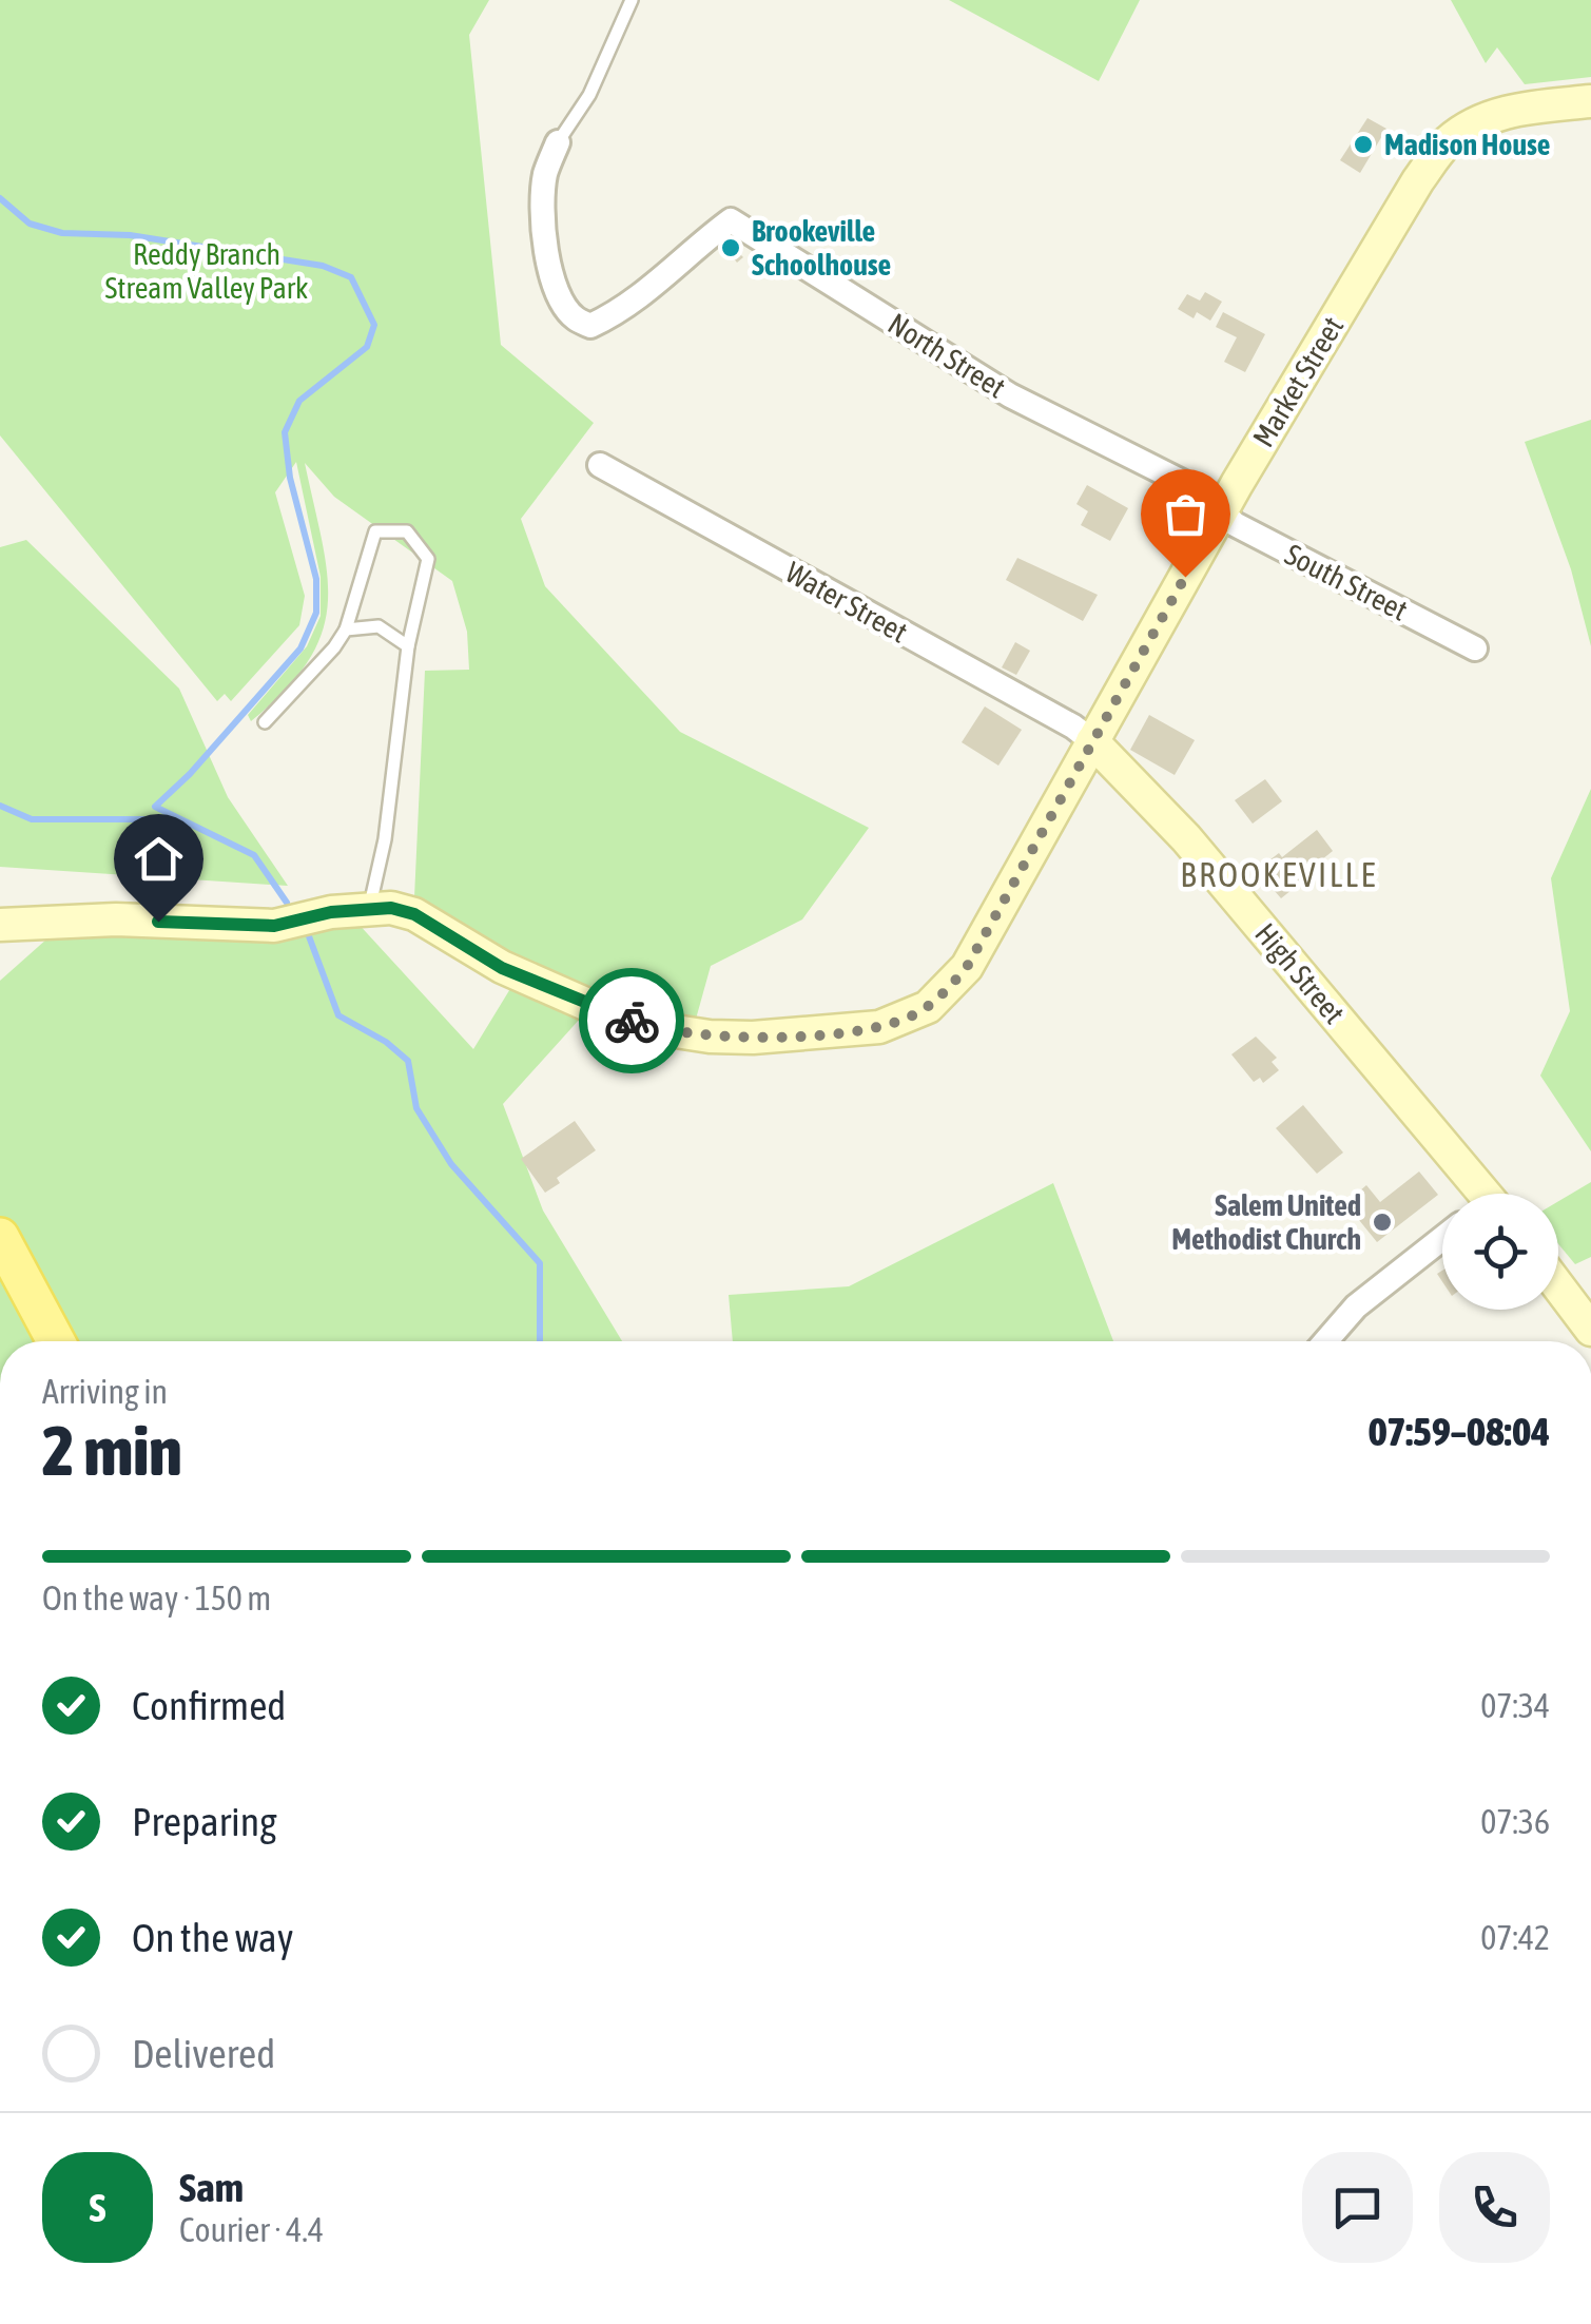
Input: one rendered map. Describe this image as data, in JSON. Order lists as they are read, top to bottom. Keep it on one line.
{"streets":{"main road":["Market Street","High Street"],"street":["North Street","South Street","Water Street"]},"crossings":[["North Street","Market Street"],["North Street","South Street"],["Market Street","South Street"],["Market Street","Water Street"],["Market Street","High Street"],["Water Street","High Street"]],"districts":["BROOKEVILLE"],"parks":["Reddy Branch Stream Valley Park"],"places":["Madison House","Brookeville Schoolhouse","Salem United Methodist Church"],"page":{"heading":["2 min","Arriving in","07:59–08:04"],"panel":["Sam","Courier · 4.4"],"bar":"On the way · 150 m","list":[["Confirmed","07:34"],["Preparing","07:36"],["On the way","07:42"],"Delivered"],"round":"S"}}
